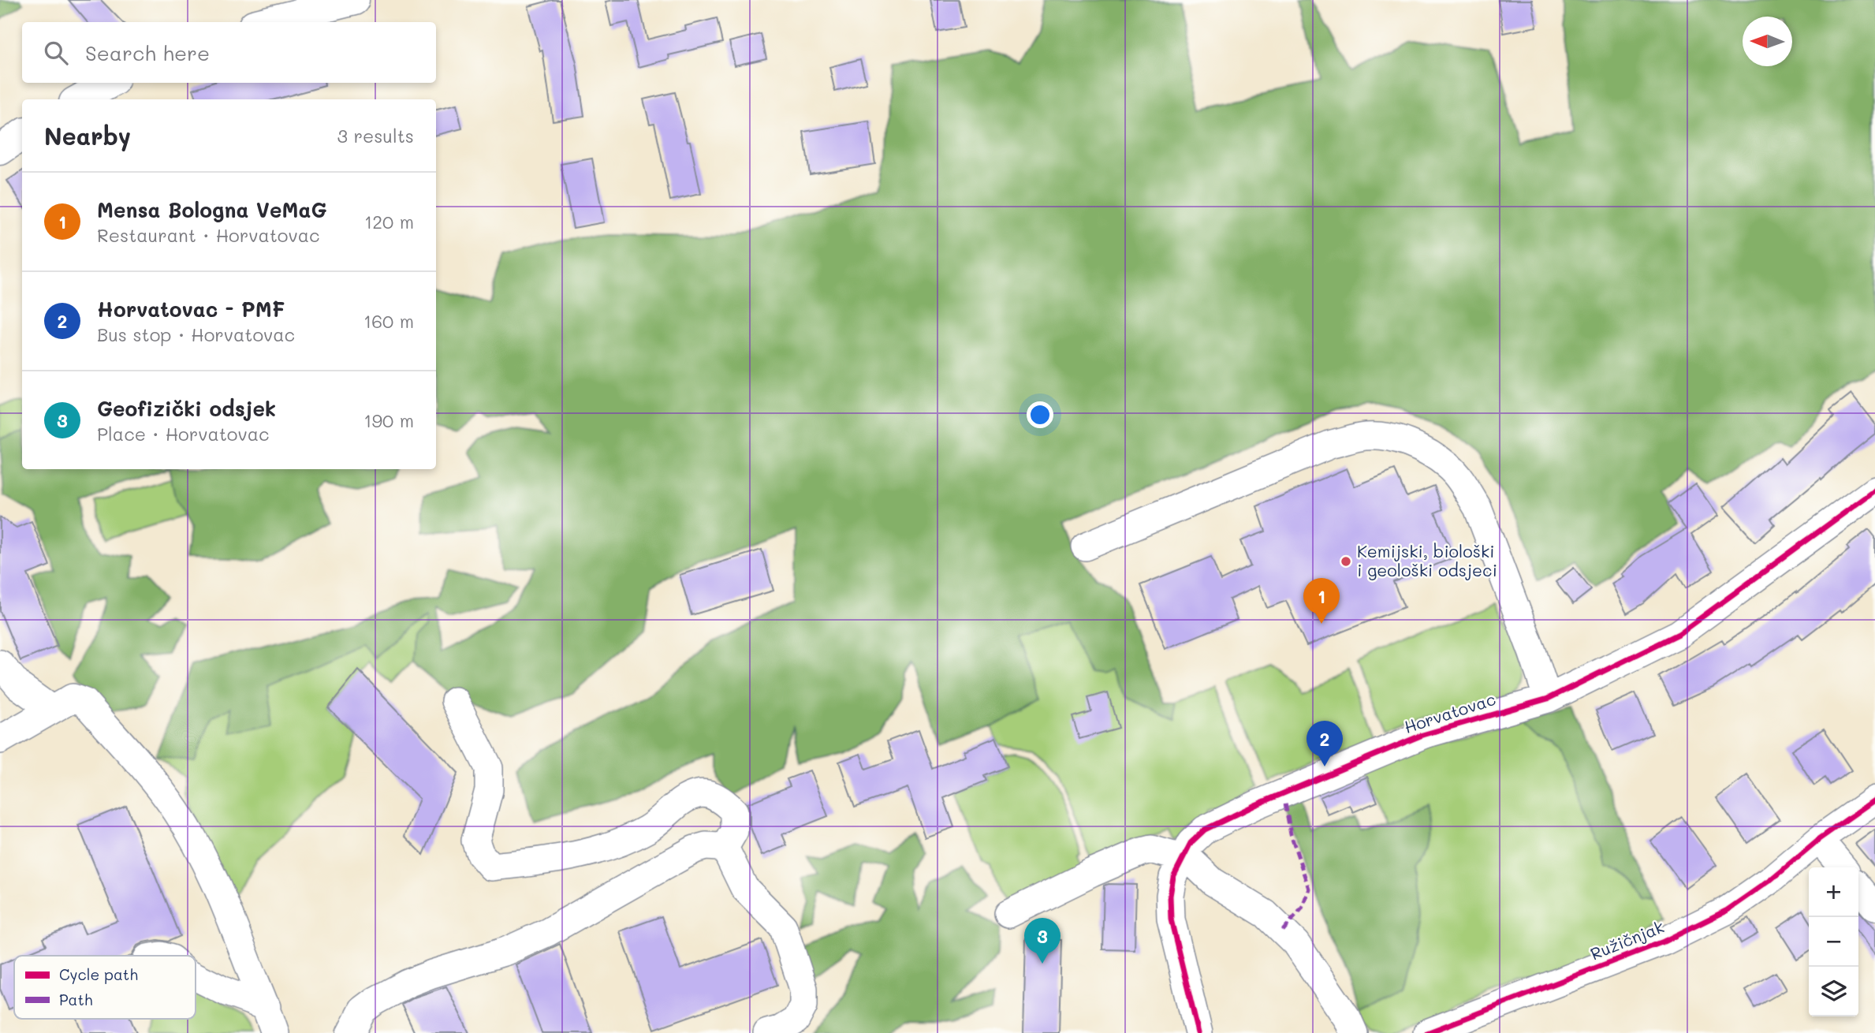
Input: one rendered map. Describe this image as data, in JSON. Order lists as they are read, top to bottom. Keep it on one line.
{"streets":{"street":["Horvatovac","Ružičnjak"]},"places":["Kemijski, biološki i geološki odsjeci"],"legend":["Cycle path","Path"],"north":"left","page":{"search":"Search here","heading":["Nearby","3 results"],"list":[{"mark":"1","name":"Mensa Bologna VeMaG","note":"Restaurant · Horvatovac","value":"120 m"},{"mark":"2","name":"Horvatovac - PMF","note":"Bus stop · Horvatovac","value":"160 m"},{"mark":"3","name":"Geofizički odsjek","note":"Place · Horvatovac","value":"190 m"}],"pins":["1","2","3"],"map_buttons":["+","−"]}}
